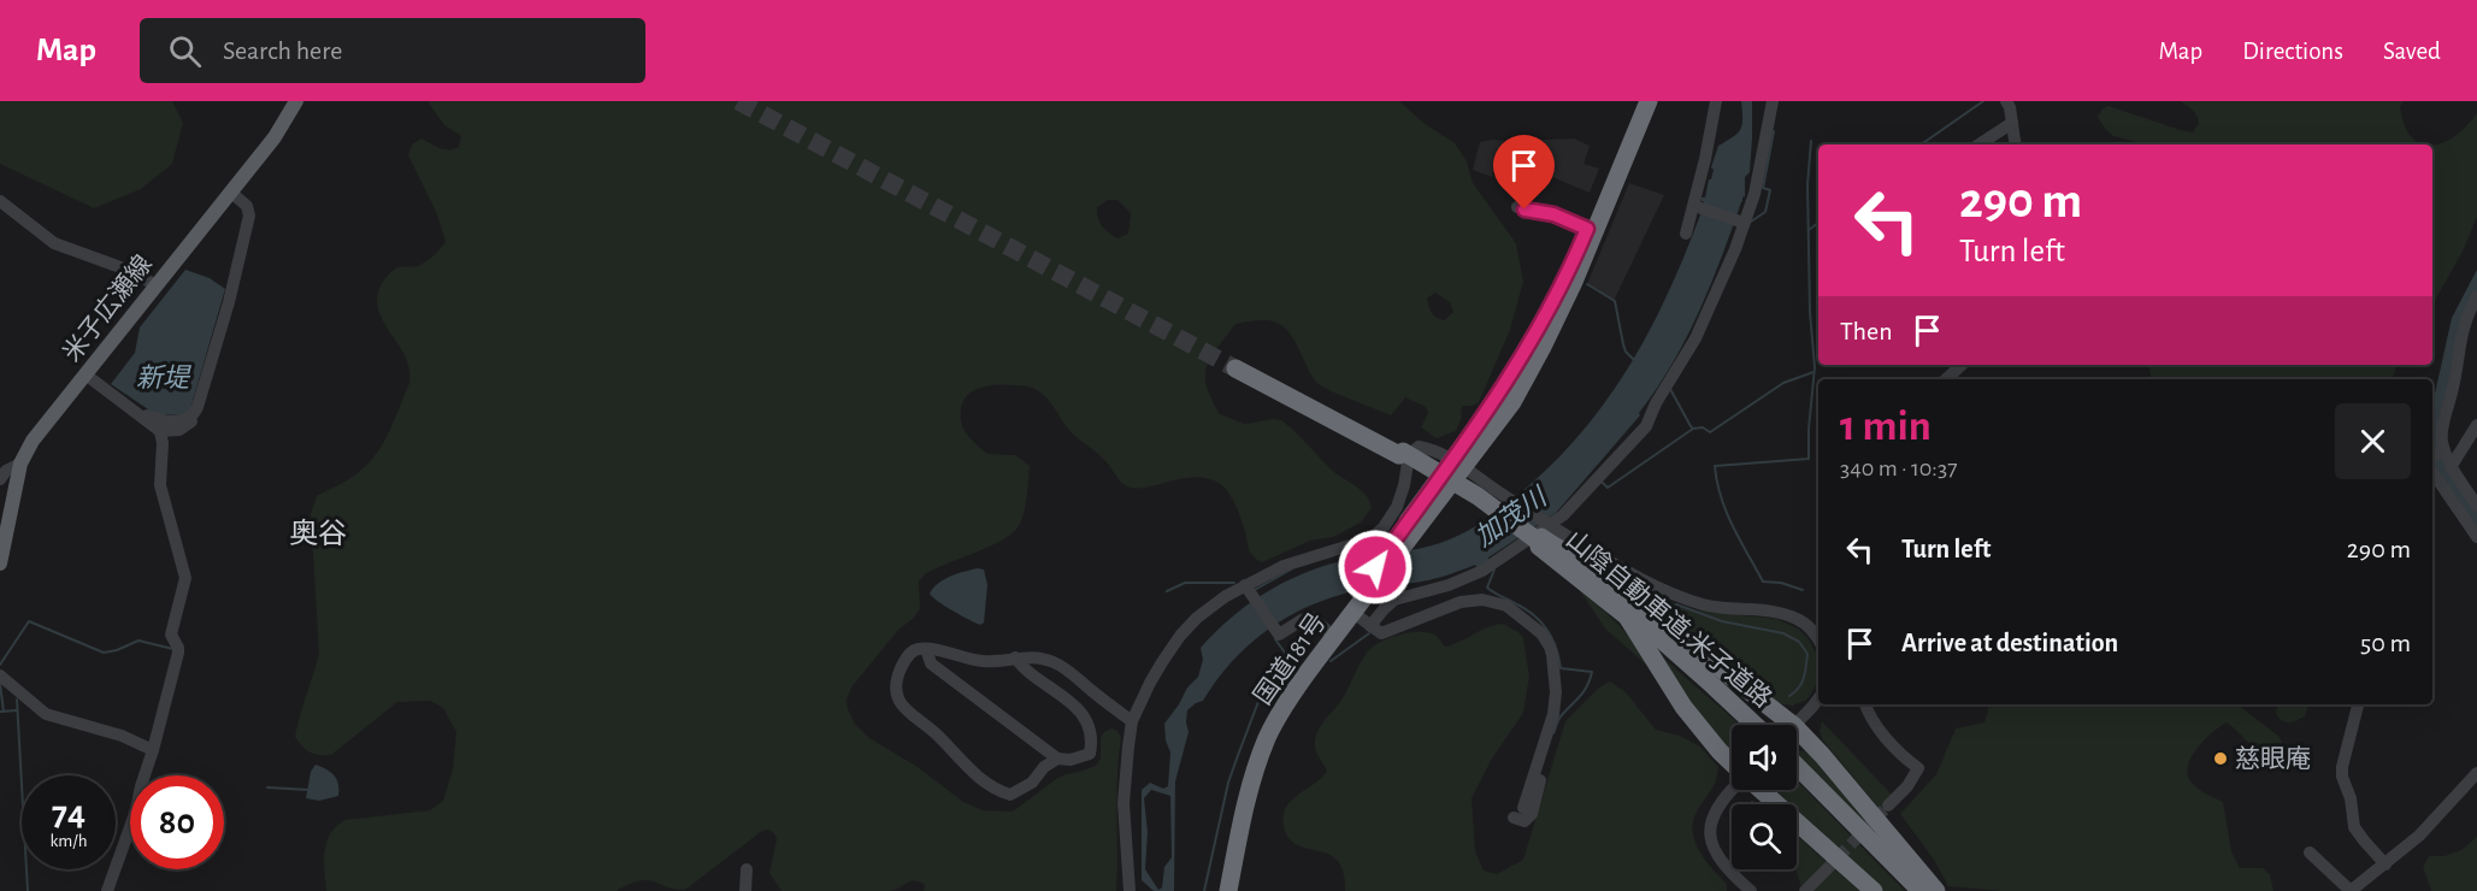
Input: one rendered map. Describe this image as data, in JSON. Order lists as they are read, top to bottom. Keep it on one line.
{"streets":{"highway":["山陰自動車道;米子道路","国道181号"],"main road":["米子広瀬線"]},"districts":["奥谷"],"water":["新堤","加茂川"],"places":["慈眼庵"],"page":{"header":"Map","search":"Search here","nav":["Map","Directions","Saved"],"turn":["290 m","Turn left"],"then":"Then","heading":["1 min","340 m · 10:37"],"list":[{"name":"Turn left","value":"290 m"},{"name":"Arrive at destination","value":"50 m"}],"speed":"74 km/h","limit":"80"}}
